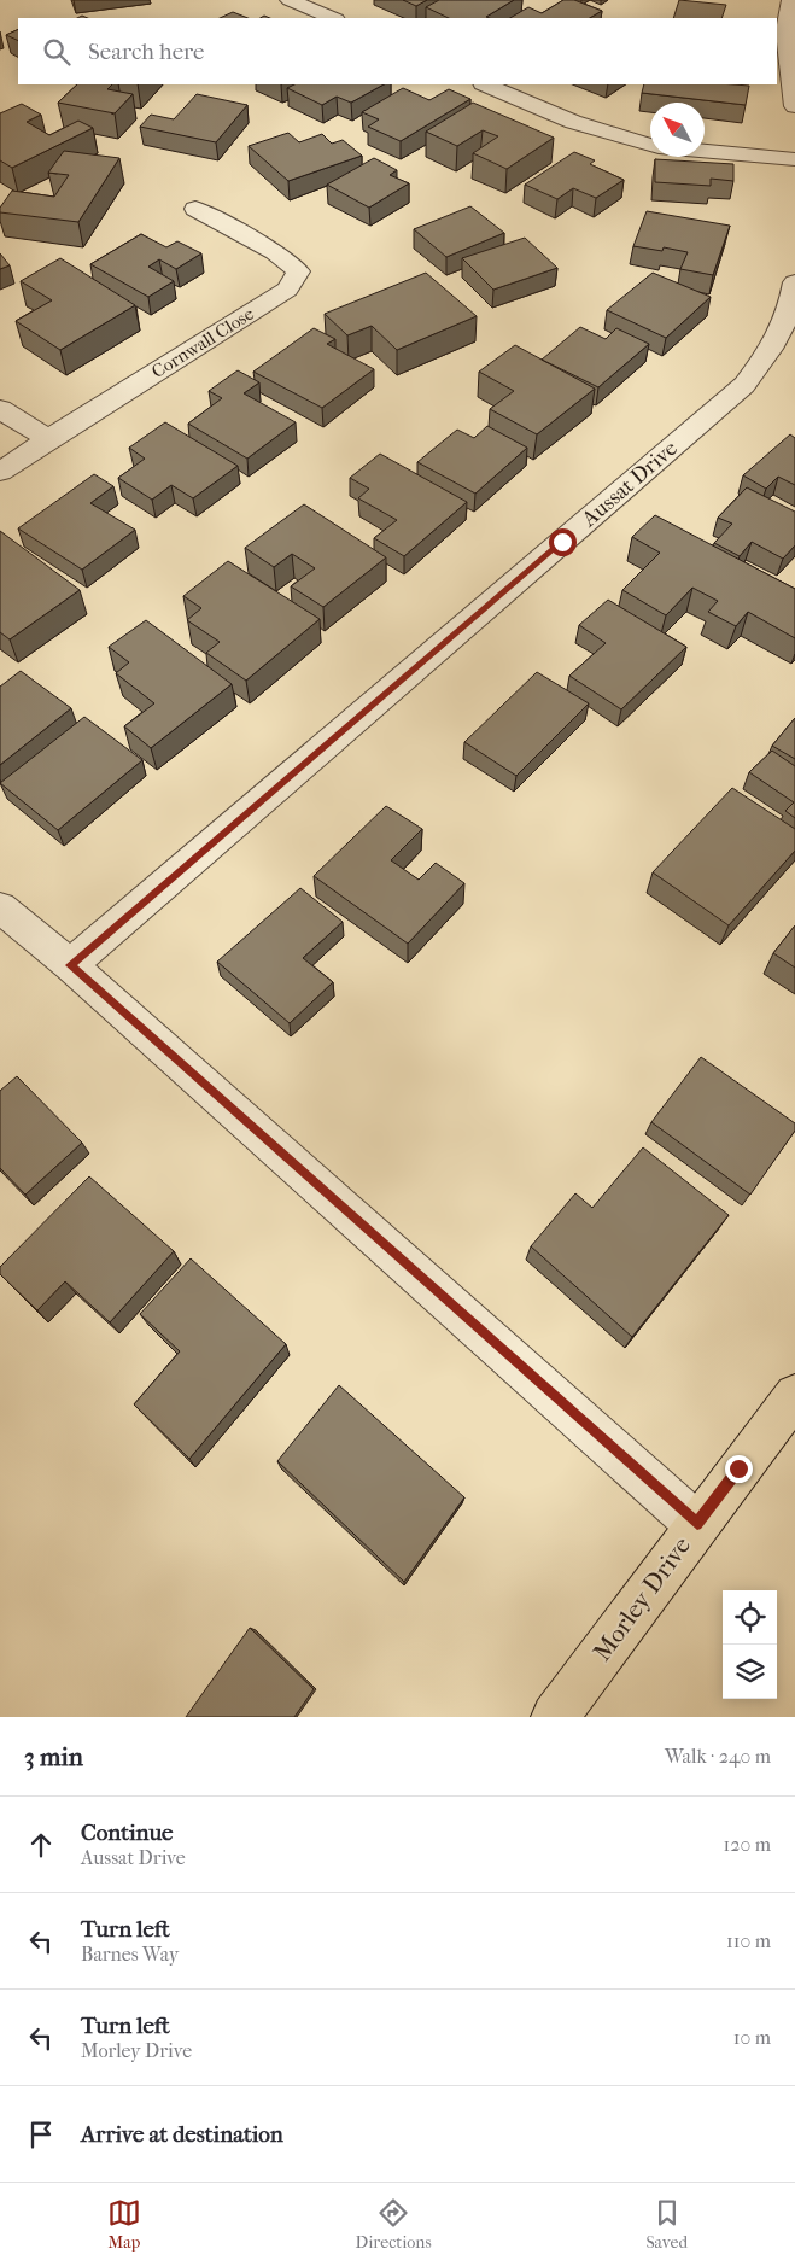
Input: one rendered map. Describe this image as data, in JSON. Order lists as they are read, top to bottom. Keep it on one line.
{"streets":{"main road":["Morley Drive"],"street":["Cornwall Close","Aussat Drive"]},"north":"top left","page":{"search":"Search here","heading":["3 min","Walk · 240 m"],"list":[["Continue","Aussat Drive","120 m"],["Turn left","Barnes Way","110 m"],["Turn left","Morley Drive","10 m"],"Arrive at destination"],"nav":["Map","Directions","Saved"]}}
